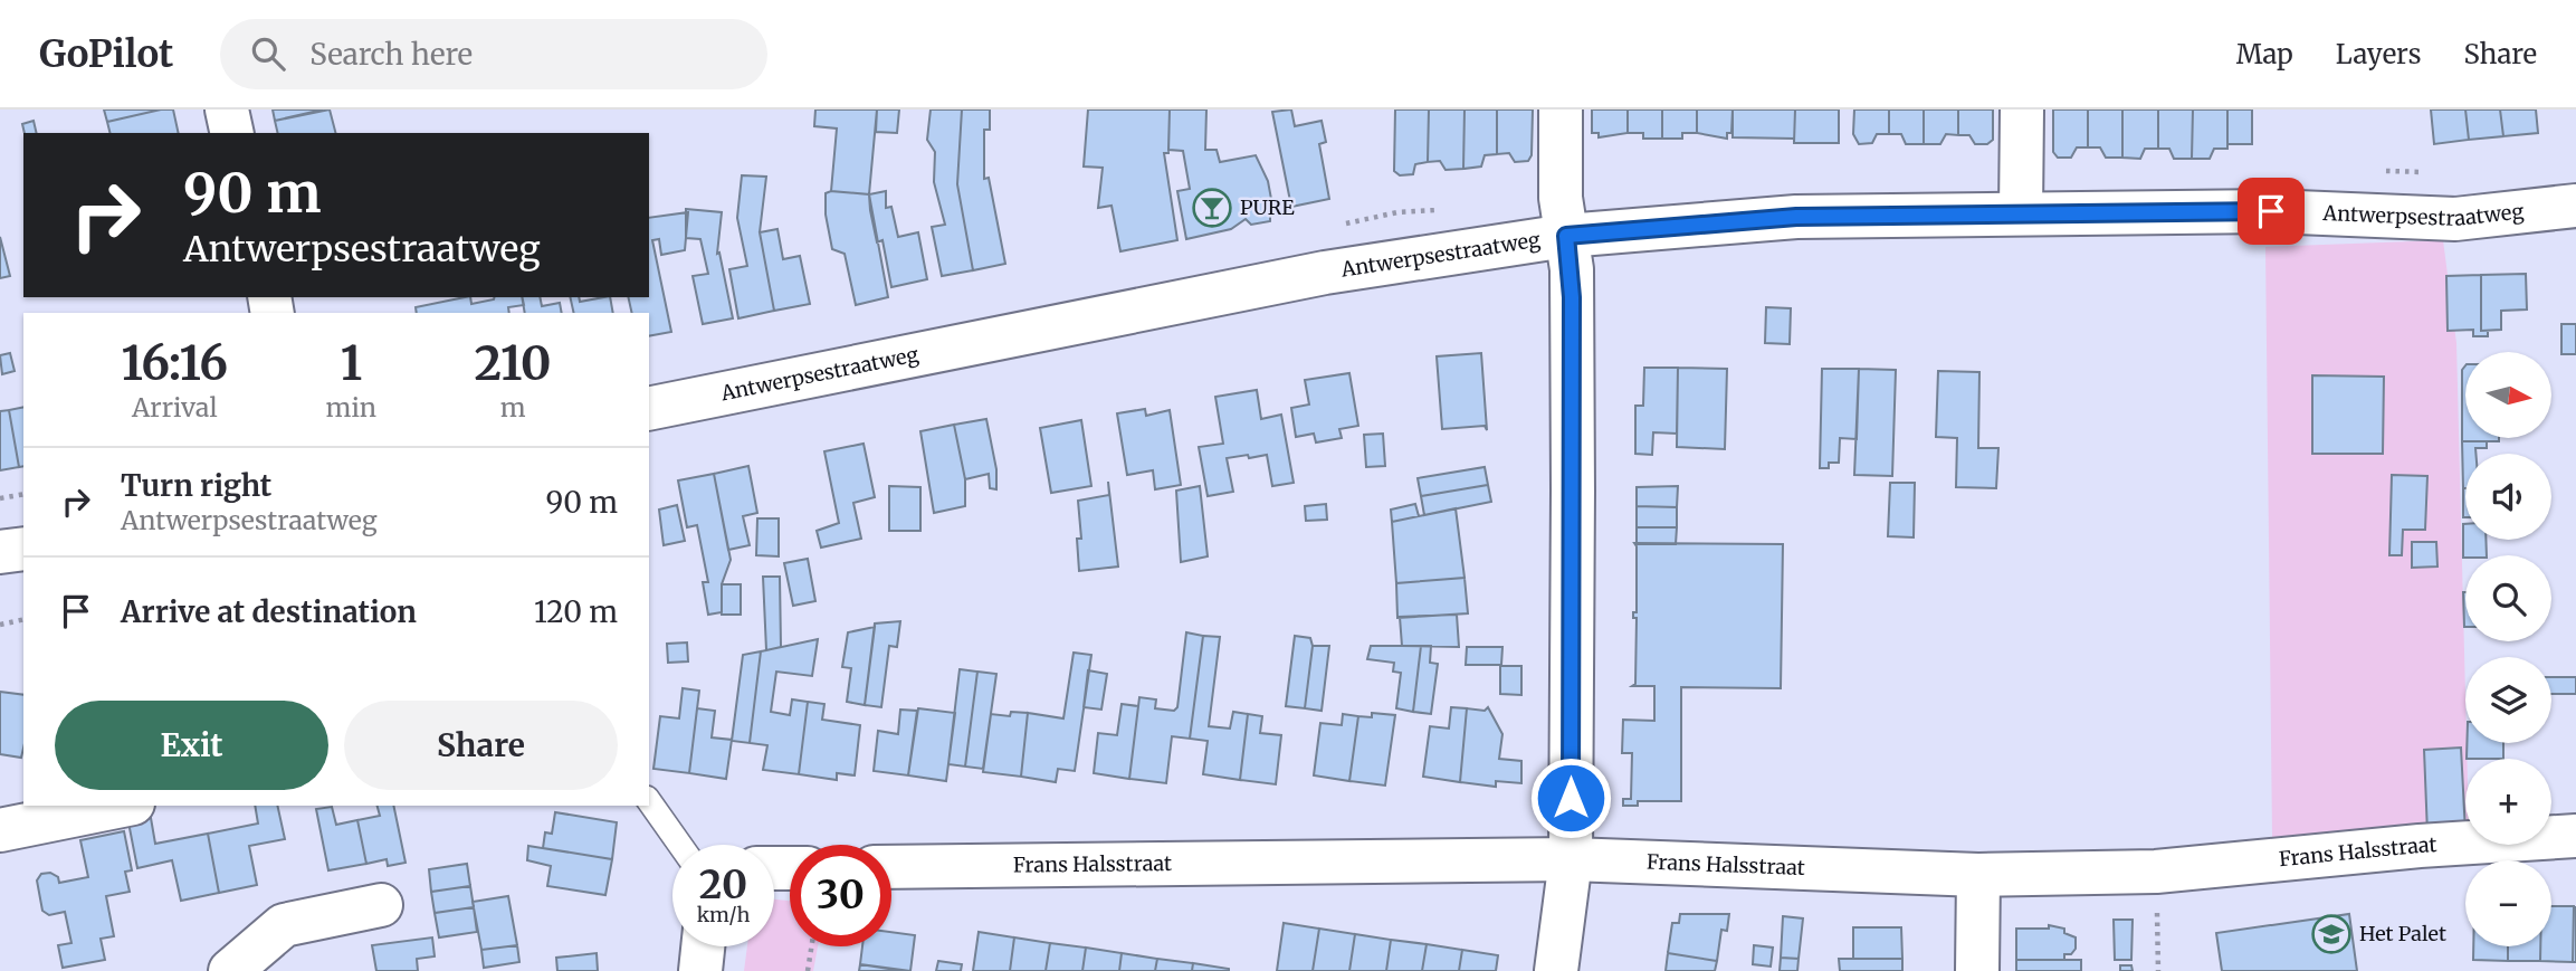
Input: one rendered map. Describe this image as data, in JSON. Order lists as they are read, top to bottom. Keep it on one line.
{"streets":{"street":["Antwerpsestraatweg","Frans Halsstraat"]},"places":{"bar":["PURE"],"school or university":["Het Palet"]},"north":"right","page":{"header":"GoPilot","search":"Search here","nav":["Map","Layers","Share"],"turn":["90 m","Antwerpsestraatweg"],"eta":["16:16","Arrival","1","min","210","m"],"map_buttons":["+","−"],"list":[{"name":"Turn right","note":"Antwerpsestraatweg","value":"90 m"},{"name":"Arrive at destination","value":"120 m"}],"buttons":["Exit","Share"],"speed":"20 km/h","limit":"30"}}
